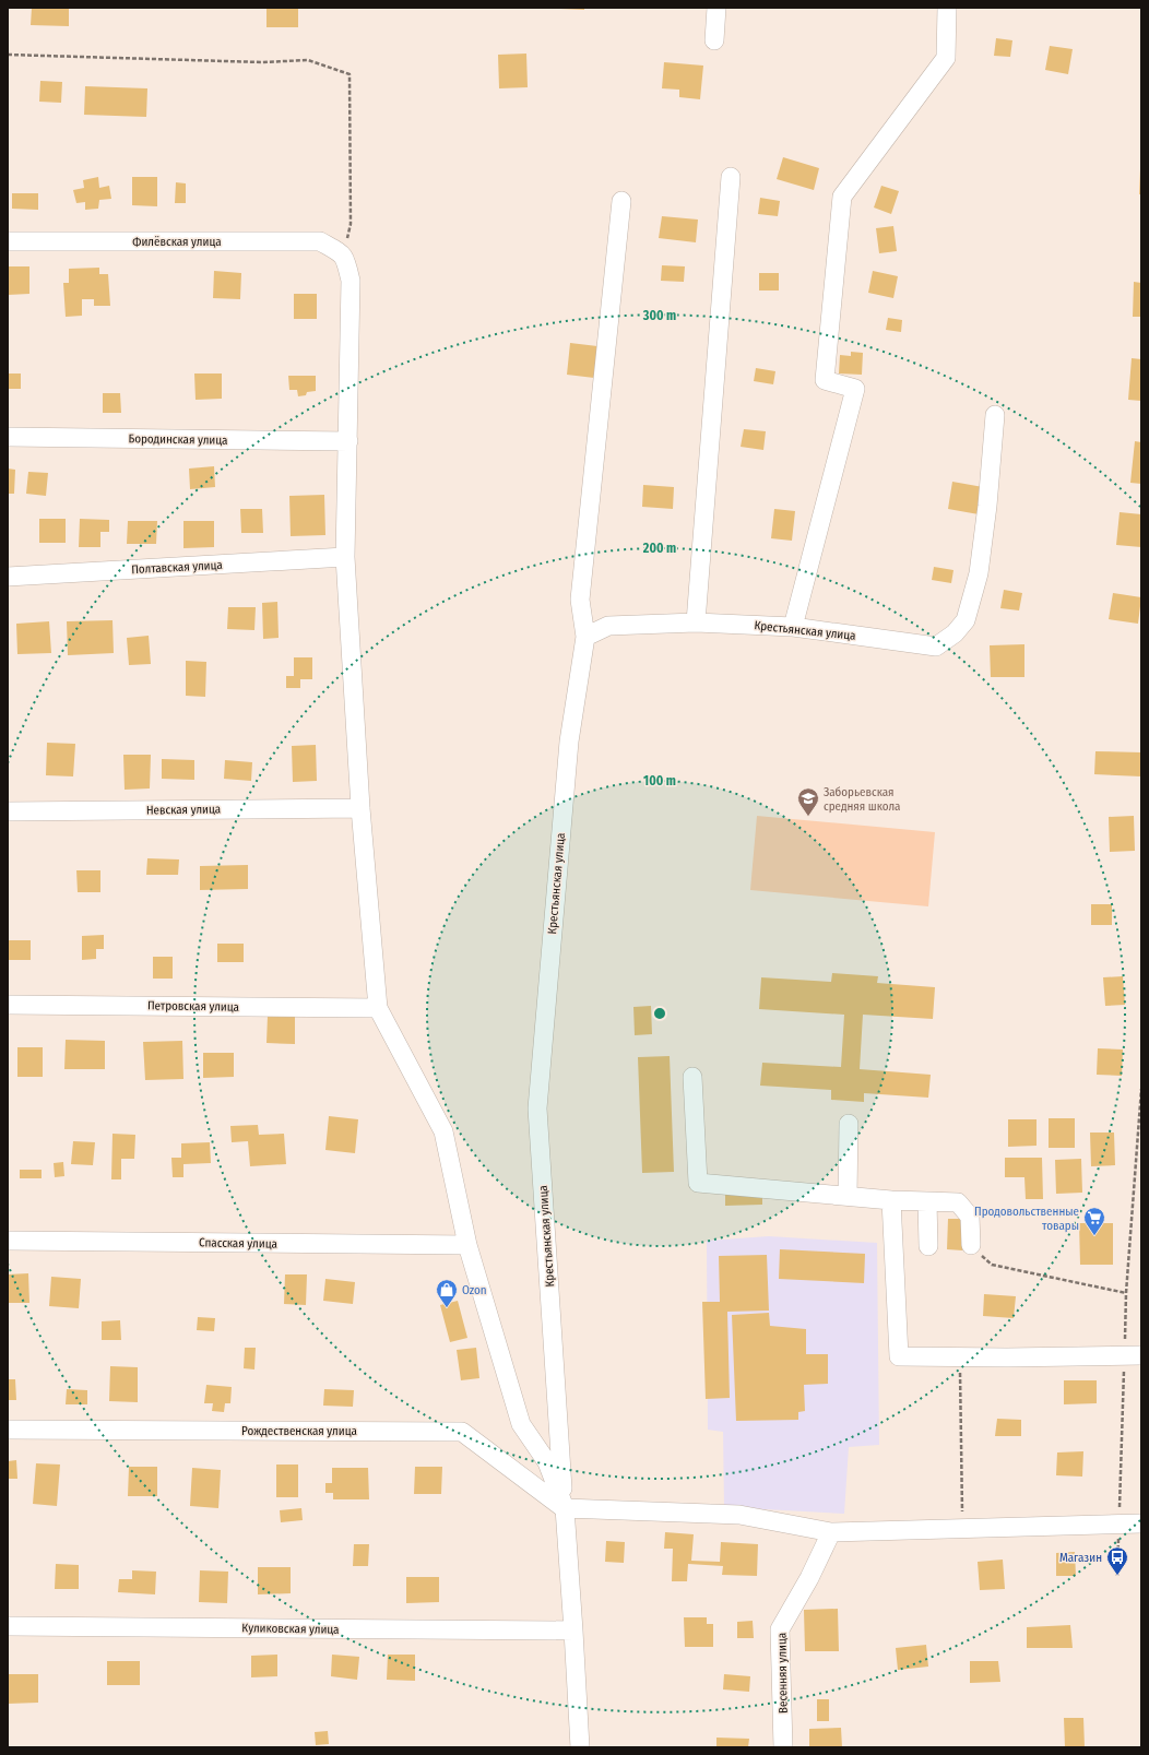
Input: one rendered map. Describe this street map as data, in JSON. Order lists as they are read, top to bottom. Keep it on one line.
{"streets":{"street":["Филёвская улица","Бородинская улица","Полтавская улица","Крестьянская улица","Невская улица","Петровская улица","Спасская улица","Рождественская улица","Куликовская улица","Весенняя улица"]},"crossings":[["Филёвская улица","Бородинская улица"],["Крестьянская улица","Рождественская улица"],["Крестьянская улица","Куликовская улица"]],"places":{"school or university":["Заборьевская средняя школа"],"supermarket":["Продовольственные товары"],"shop":["Ozon"],"bus stop":["Магазин"]},"rings":["300 m","200 m","100 m"]}
